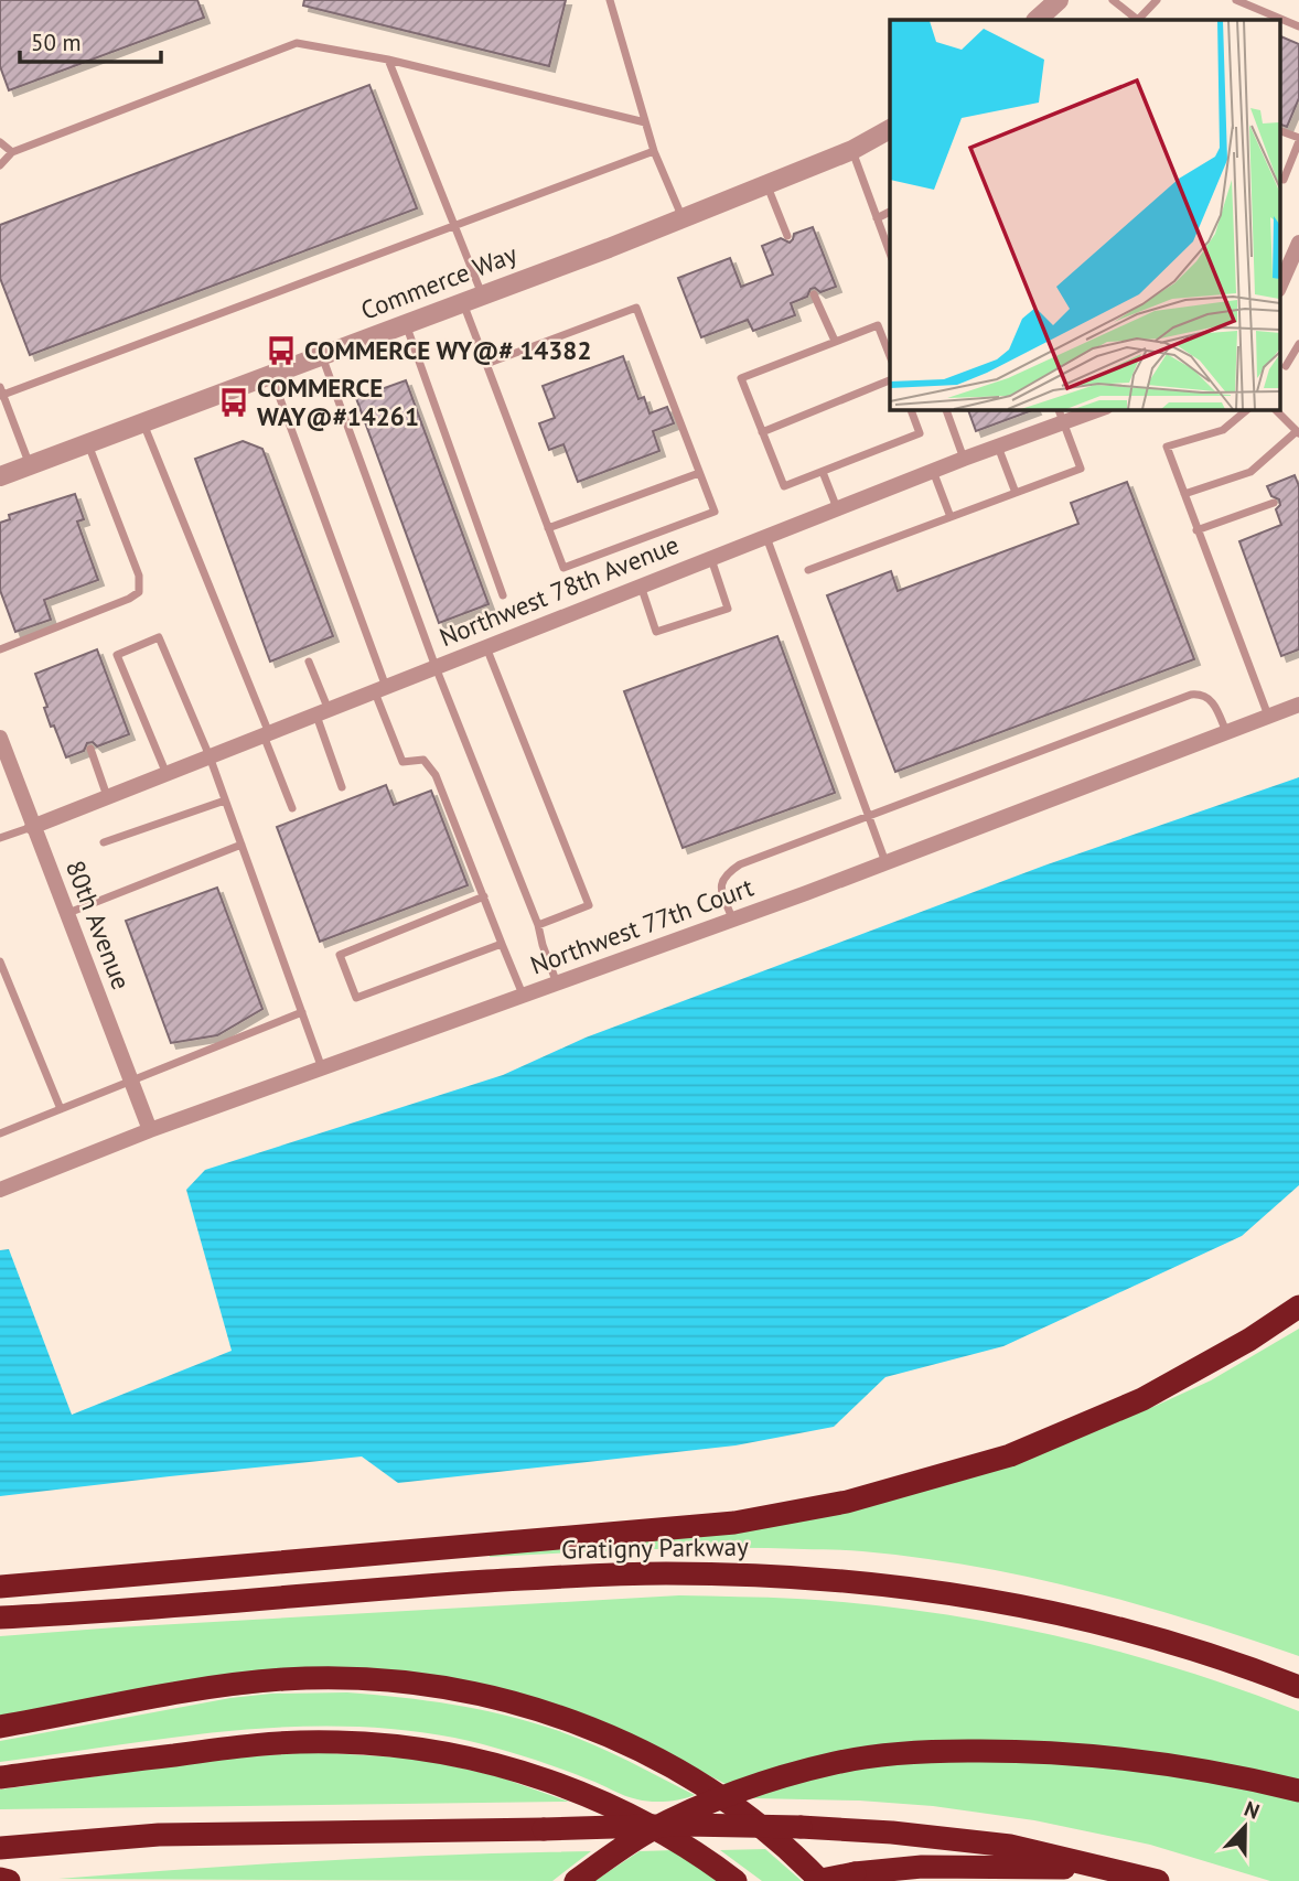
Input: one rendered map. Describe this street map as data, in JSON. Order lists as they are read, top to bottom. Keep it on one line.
{"streets":{"highway":["Gratigny Parkway"],"street":["Commerce Way","Northwest 78th Avenue","80th Avenue","Northwest 77th Court"]},"crossings":[["Northwest 78th Avenue","80th Avenue"],["80th Avenue","Northwest 77th Court"]],"places":{"bus stop":["COMMERCE WY@# 14382","COMMERCE WAY@#14261"]},"scale_bar":"50 m","north":"top"}
